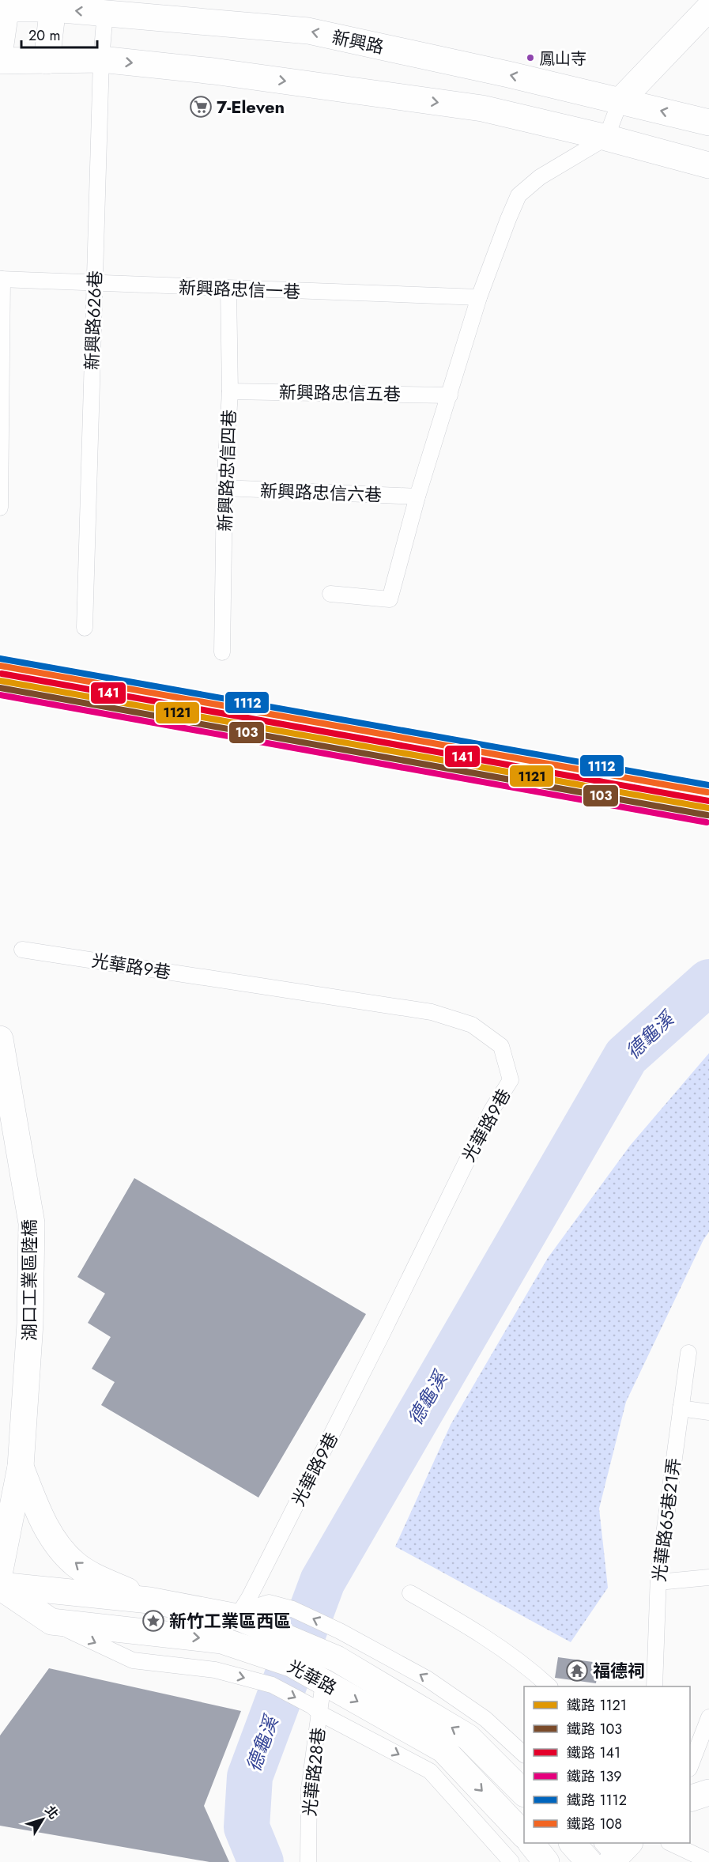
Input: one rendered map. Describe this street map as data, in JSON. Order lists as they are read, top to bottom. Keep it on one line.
{"streets":{"street":["新興路","湖口工業區陸橋","光華路"],"lane":["新興路忠信一巷","新興路626巷","新興路忠信五巷","新興路忠信四巷","新興路忠信六巷","光華路9巷","光華路65巷21弄","光華路28巷"]},"crossings":[["新興路","新興路626巷"],["新興路忠信一巷","新興路626巷"],["新興路忠信一巷","新興路忠信四巷"],["新興路忠信五巷","新興路忠信四巷"],["新興路忠信四巷","新興路忠信六巷"],["光華路9巷","光華路"],["光華路","光華路28巷"]],"water":["德龜溪"],"places":{"other":["鳳山寺"],"supermarket":["7-Eleven"],"place":["新竹工業區西區"],"temple":["福德祠"]},"lines":["rail line 1112","rail line 108","rail line 141","rail line 1121","rail line 103","rail line 139"],"legend":["鐵路 1121","鐵路 103","鐵路 141","鐵路 139","鐵路 1112","鐵路 108"],"scale_bar":"20 m","north":"top right"}
